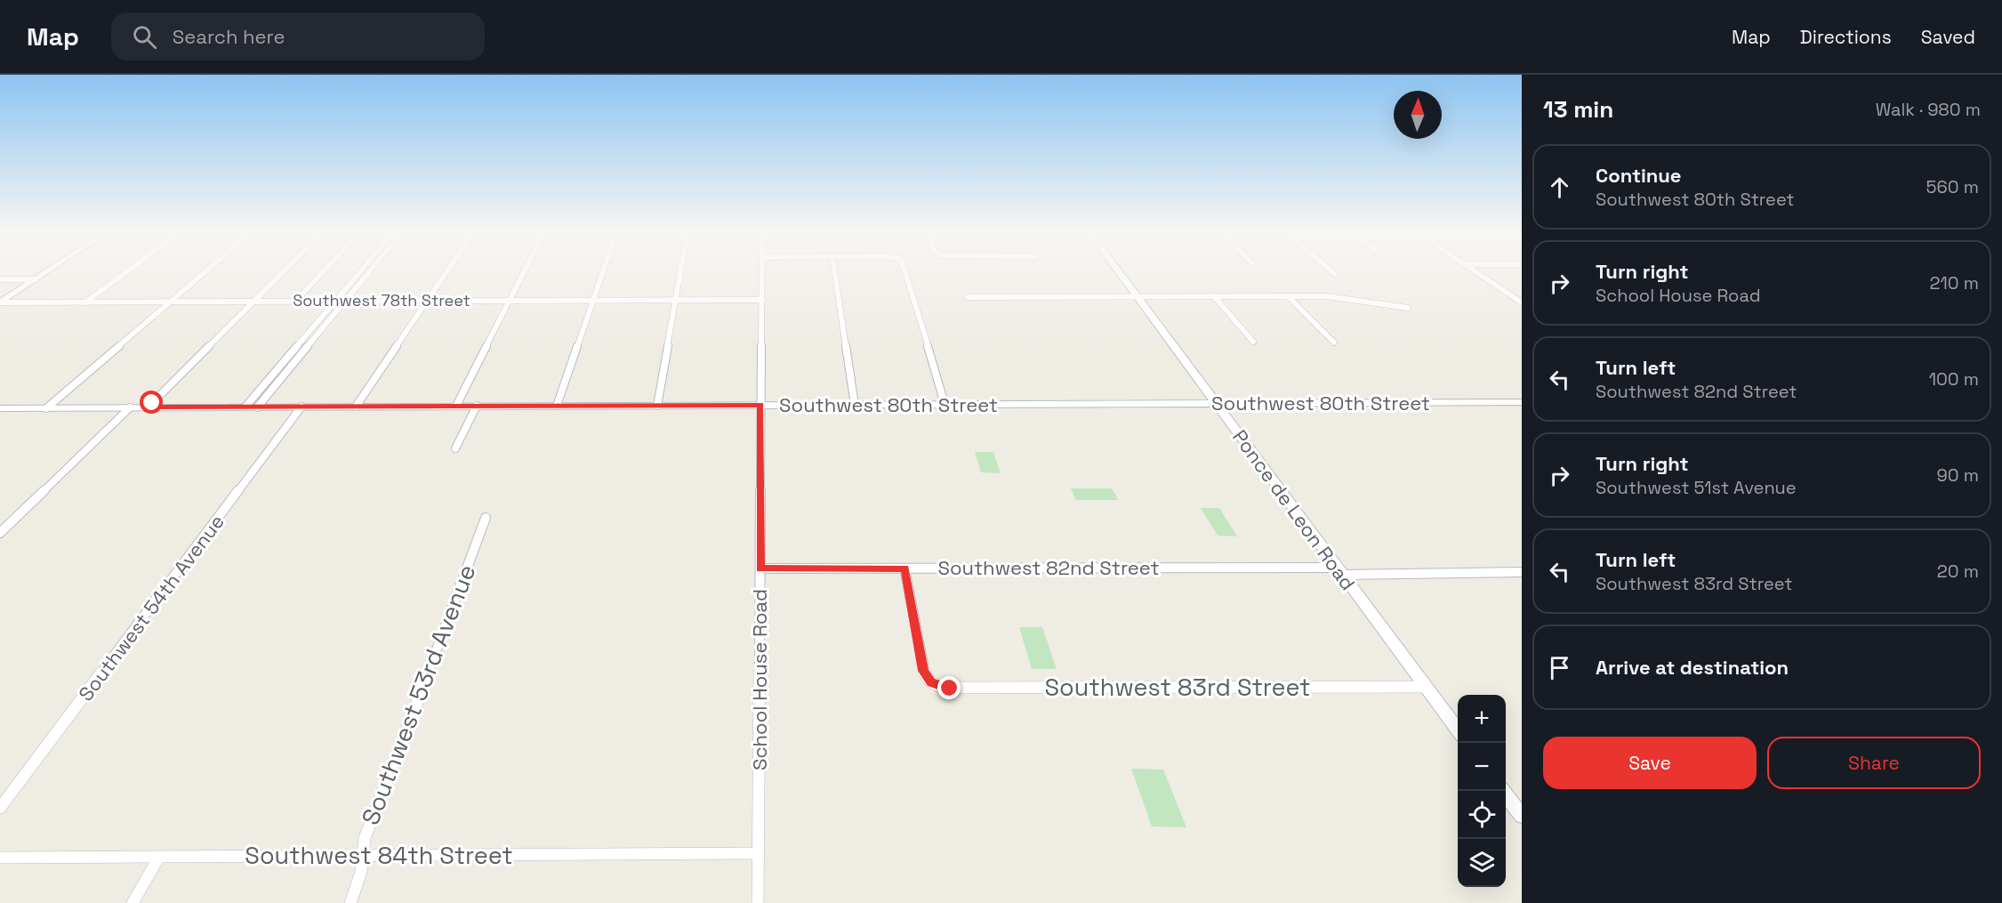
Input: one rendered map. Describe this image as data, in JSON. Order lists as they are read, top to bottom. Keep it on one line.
{"streets":{"street":["Southwest 78th Street","Southwest 80th Street","Ponce de Leon Road","Southwest 82nd Street","Southwest 54th Avenue","School House Road","Southwest 83rd Street","Southwest 53rd Avenue","Southwest 84th Street"]},"crossings":[["Southwest 78th Street","School House Road"],["Southwest 80th Street","Ponce de Leon Road"],["Southwest 80th Street","Southwest 54th Avenue"],["Southwest 80th Street","School House Road"],["Ponce de Leon Road","Southwest 82nd Street"],["Ponce de Leon Road","Southwest 83rd Street"],["Southwest 82nd Street","School House Road"],["Southwest 82nd Street","Southwest 83rd Street"],["School House Road","Southwest 84th Street"],["Southwest 53rd Avenue","Southwest 84th Street"]],"north":"top","page":{"header":"Map","search":"Search here","nav":["Map","Directions","Saved"],"heading":["13 min","Walk · 980 m"],"list":[["Continue","Southwest 80th Street","560 m"],["Turn right","School House Road","210 m"],["Turn left","Southwest 82nd Street","100 m"],["Turn right","Southwest 51st Avenue","90 m"],["Turn left","Southwest 83rd Street","20 m"],"Arrive at destination"],"map_buttons":["+","−"],"buttons":["Save","Share"]}}
